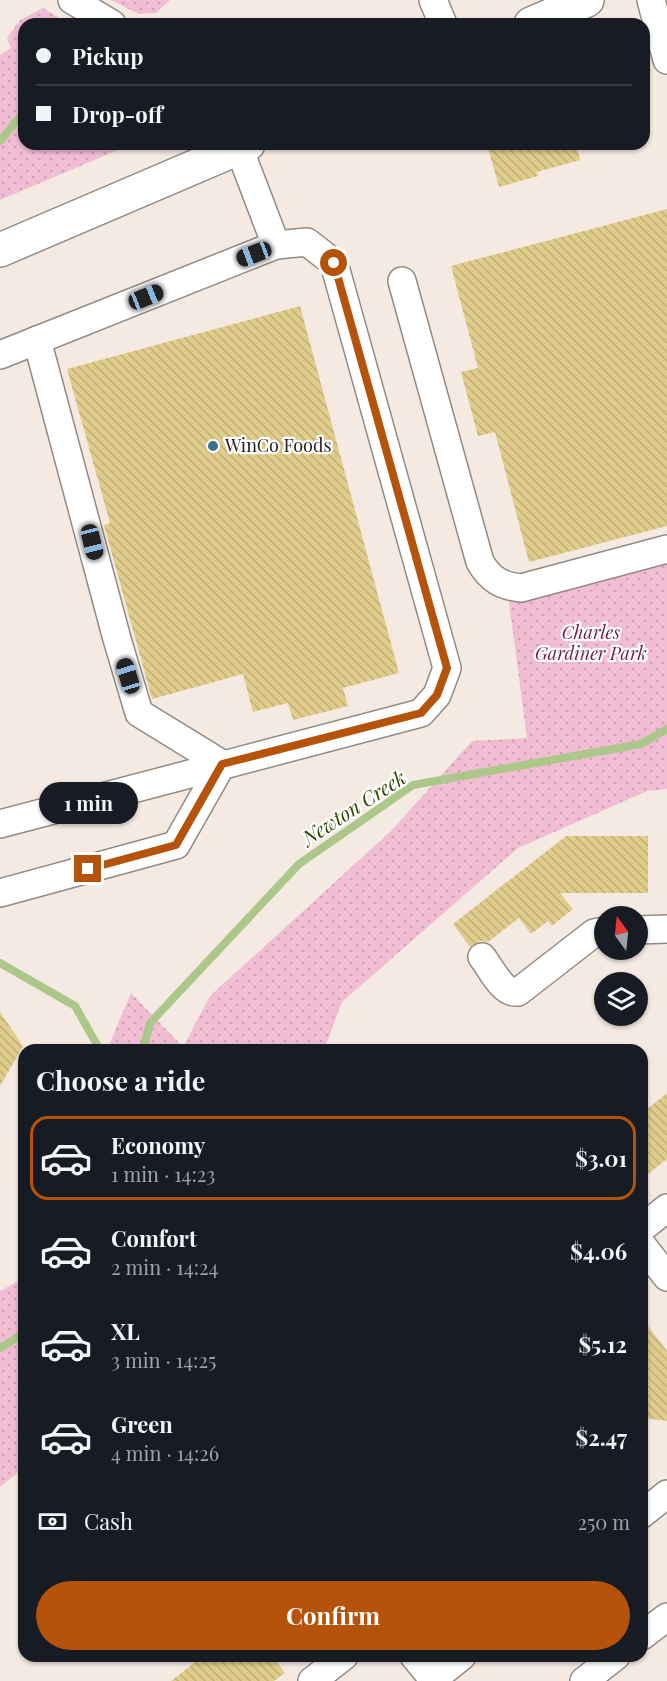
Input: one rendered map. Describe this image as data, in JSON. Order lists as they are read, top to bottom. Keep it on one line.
{"water":["Newton Creek"],"parks":["Charles Gardiner Park"],"places":["WinCo Foods"],"north":"top","page":{"banner":["Pickup","Drop-off"],"bubble":"1 min","heading":"Choose a ride","list":[{"name":"Economy","note":"1 min · 14:23","value":"$3.01"},{"name":"Comfort","note":"2 min · 14:24","value":"$4.06"},{"name":"XL","note":"3 min · 14:25","value":"$5.12"},{"name":"Green","note":"4 min · 14:26","value":"$2.47"}],"pay":["Cash","250 m"],"buttons":"Confirm"}}
